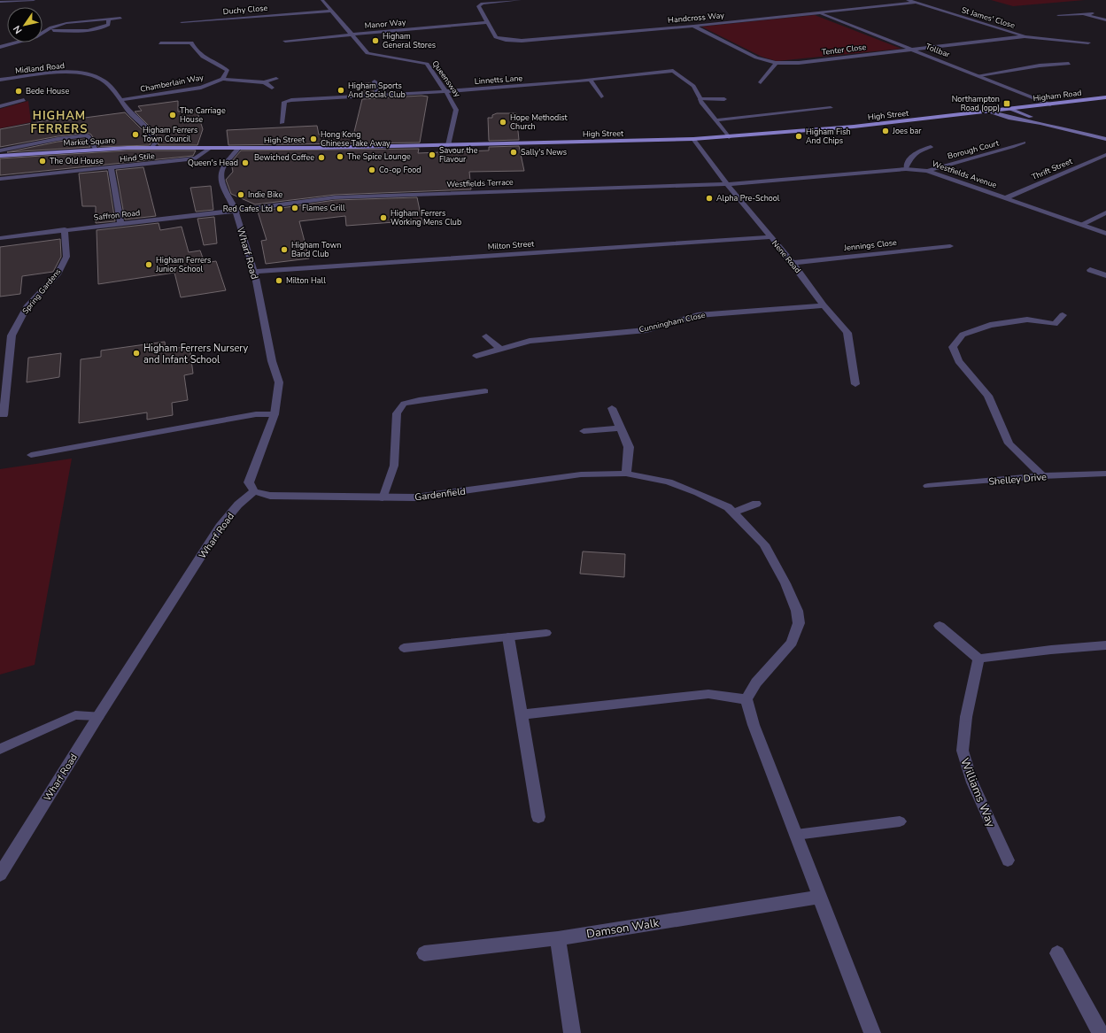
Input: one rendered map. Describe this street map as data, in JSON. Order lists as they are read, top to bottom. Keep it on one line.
{"streets":{"main road":["Higham Road","High Street","Market Square"],"street":["Duchy Close","Handcross Way","St James' Close","Manor Way","Tenter Close","Tollbar","Midland Road","Queensway","Linnetts Lane","Chamberlain Way","Borough Court","Hind Stile","Thrift Street","Westfields Avenue","Westfields Terrace","Saffron Road","Milton Street","Jennings Close","Wharf Road","Nene Road","Spring Gardens","Cunningham Close","Shelley Drive","Gardenfield","Williams Way","Damson Walk"]},"crossings":[["Duchy Close","Queensway"],["Handcross Way","St James' Close"],["Handcross Way","Manor Way"],["Handcross Way","Tenter Close"],["Handcross Way","Tollbar"],["St James' Close","Tenter Close"],["St James' Close","Tollbar"],["Manor Way","Queensway"],["Tenter Close","Tollbar"],["Tollbar","Higham Road"],["Midland Road","Chamberlain Way"],["Midland Road","High Street"],["Midland Road","Market Square"],["Queensway","Linnetts Lane"],["Queensway","High Street"],["Linnetts Lane","High Street"],["Higham Road","High Street"],["High Street","Market Square"],["High Street","Hind Stile"],["High Street","Wharf Road"],["High Street","Nene Road"],["Borough Court","Westfields Avenue"],["Thrift Street","Westfields Avenue"],["Westfields Avenue","Westfields Terrace"],["Westfields Avenue","Nene Road"],["Westfields Terrace","Saffron Road"],["Westfields Terrace","Wharf Road"],["Westfields Terrace","Nene Road"],["Saffron Road","Wharf Road"],["Saffron Road","Spring Gardens"],["Milton Street","Wharf Road"],["Milton Street","Nene Road"],["Jennings Close","Nene Road"],["Wharf Road","Gardenfield"],["Nene Road","Cunningham Close"]],"districts":["HIGHAM FERRERS"],"places":{"other":["Higham General Stores","Higham Sports And Social Club","Bede House","The Carriage House","Hope Methodist Church","Joes bar","Higham Ferrers Town Council","Higham Fish And Chips","Hong Kong Chinese Take Away","Sally's News","Savour the Flavour","The Spice Lounge","Bewiched Coffee","The Old House","Queen's Head","Co-op Food","Indie Bike","Alpha Pre-School","Flames Grill","Red Cafes Ltd","Higham Ferrers Working Mens Club","Higham Town Band Club","Higham Ferrers Junior School","Milton Hall","Higham Ferrers Nursery and Infant School"],"transit":["Northampton Road (opp)"]},"north":"bottom left"}
